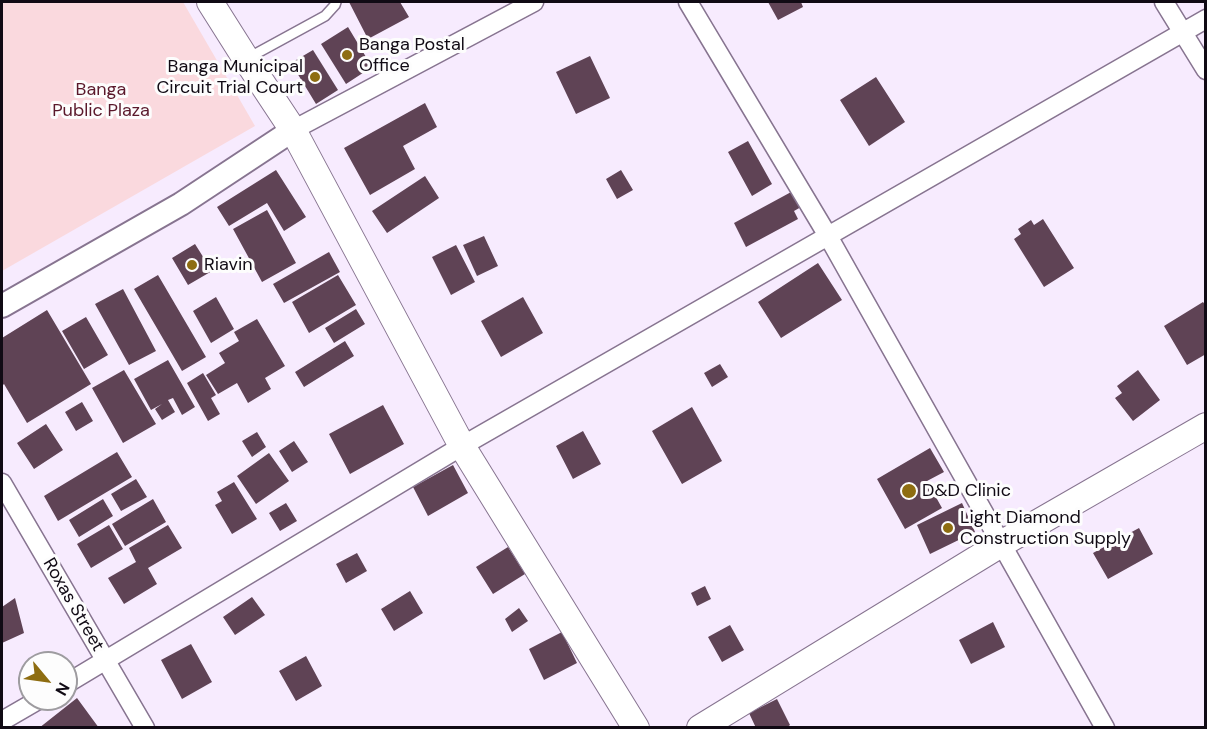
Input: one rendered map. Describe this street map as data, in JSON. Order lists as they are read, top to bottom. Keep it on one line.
{"streets":{"street":["Roxas Street"]},"parks":["Banga Public Plaza"],"places":["Banga Postal Office","Banga Municipal Circuit Trial Court","Riavin","D&D Clinic","Light Diamond Construction Supply"],"north":"bottom right"}
